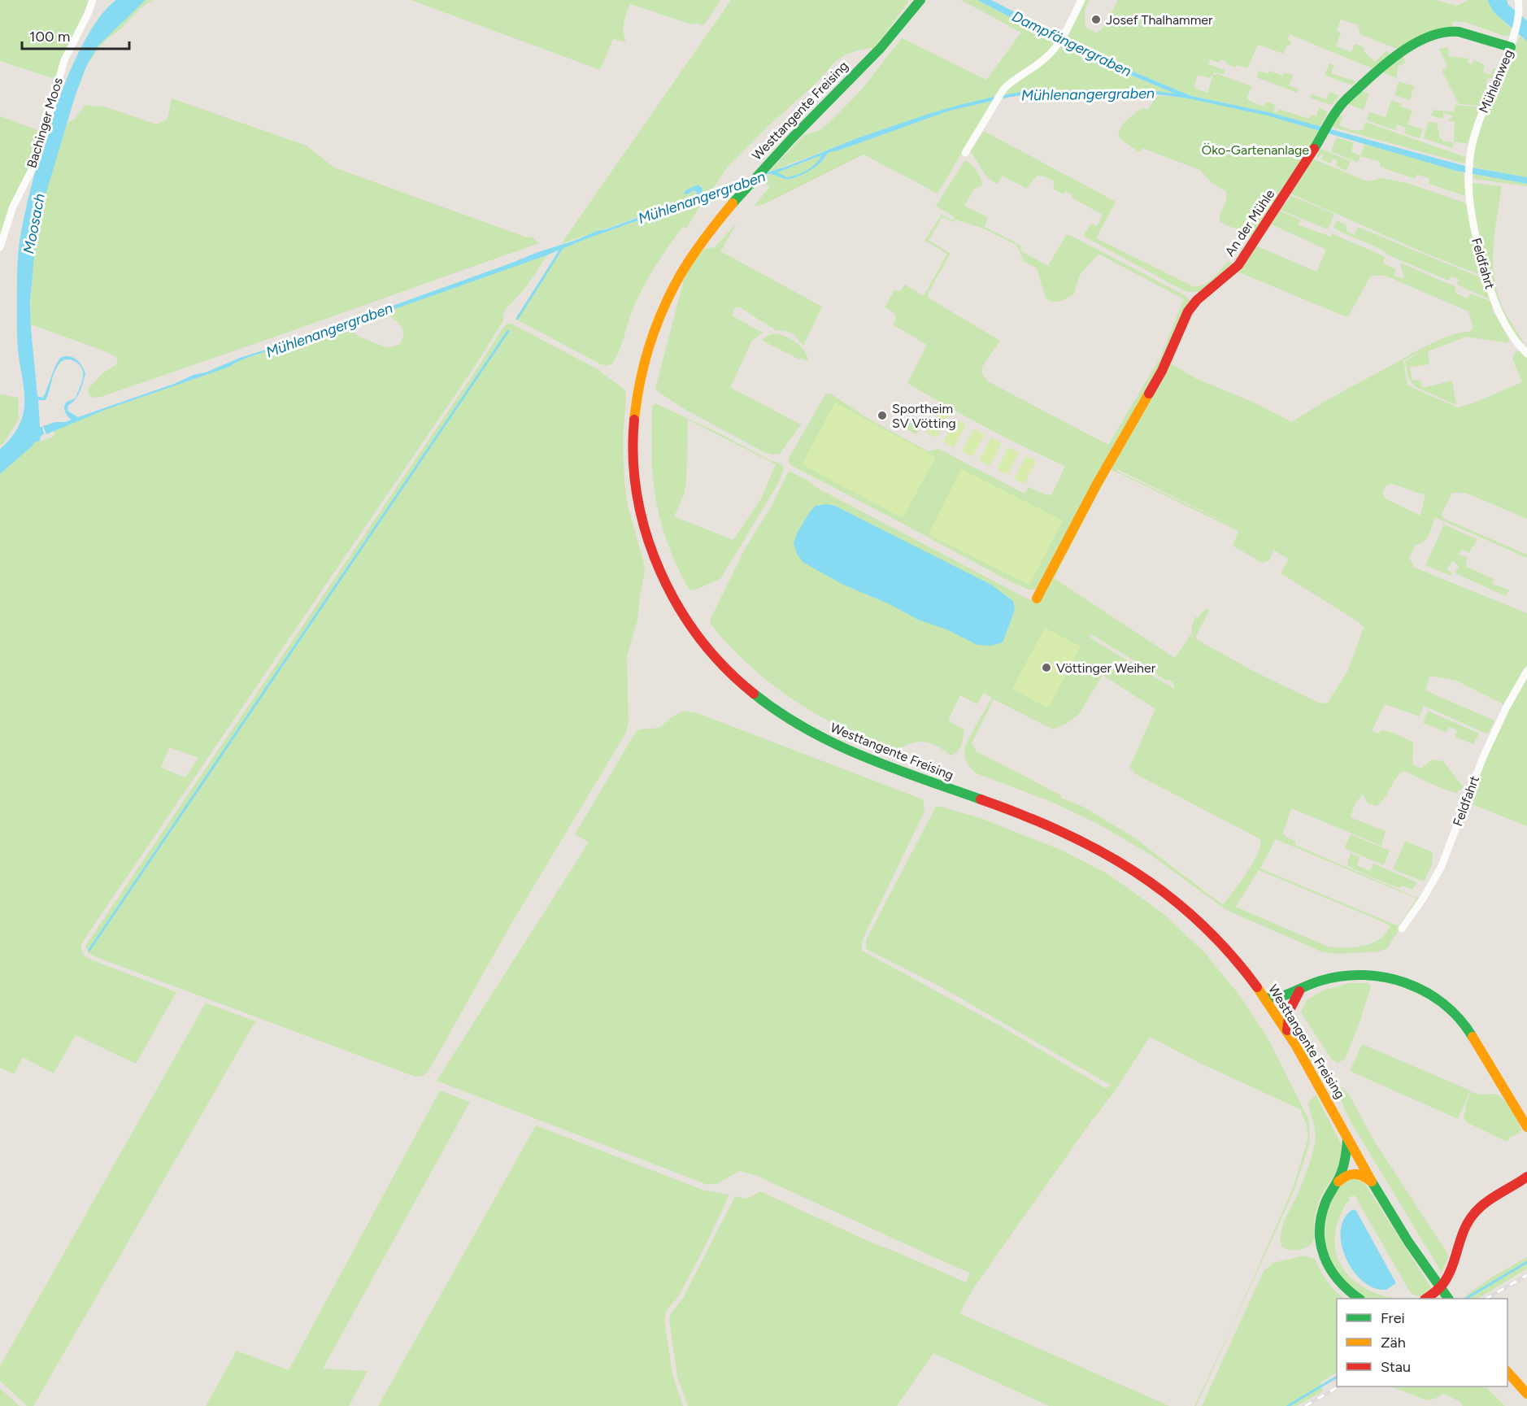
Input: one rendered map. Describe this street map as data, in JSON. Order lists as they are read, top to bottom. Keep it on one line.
{"streets":{"main road":["Westtangente Freising","An der Mühle"],"street":["Mühlenweg","Bachinger Moos","Feldfahrt"]},"crossings":[["Mühlenweg","An der Mühle"],["Mühlenweg","Feldfahrt"]],"water":["Dampfängergraben","Mühlenangergraben","Moosach"],"parks":["Öko-Gartenanlage"],"places":["Josef Thalhammer","Sportheim SV Vötting","Vöttinger Weiher"],"legend":["Frei","Zäh","Stau"],"scale_bar":"100 m"}
